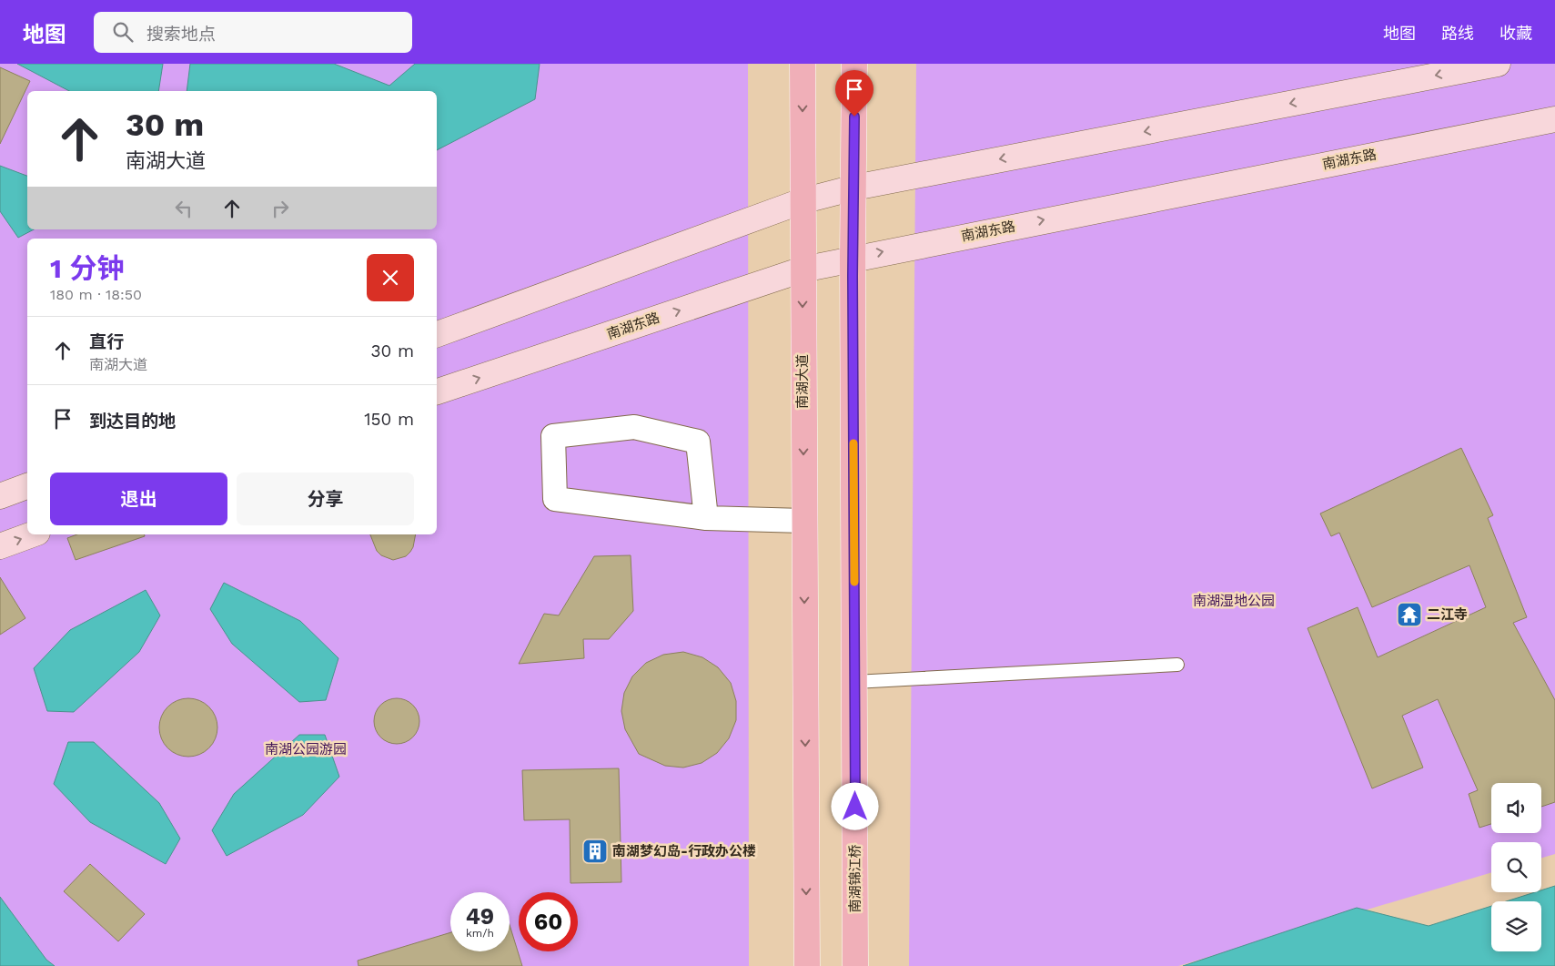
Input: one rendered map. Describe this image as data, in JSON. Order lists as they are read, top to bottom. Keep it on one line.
{"streets":{"main road":["南湖东路","南湖大道","南湖锦江桥"]},"crossings":[["南湖东路","南湖大道"]],"parks":["南湖湿地公园","南湖公园游园"],"places":{"temple":["二江寺"],"building":["南湖梦幻岛-行政办公楼"]},"page":{"header":"地图","search":"搜索地点","nav":["地图","路线","收藏"],"turn":["30 m","南湖大道"],"heading":["1 分钟","180 m · 18:50"],"list":[{"name":"直行","note":"南湖大道","value":"30 m"},{"name":"到达目的地","value":"150 m"}],"buttons":["退出","分享"],"speed":"49 km/h","limit":"60"}}
